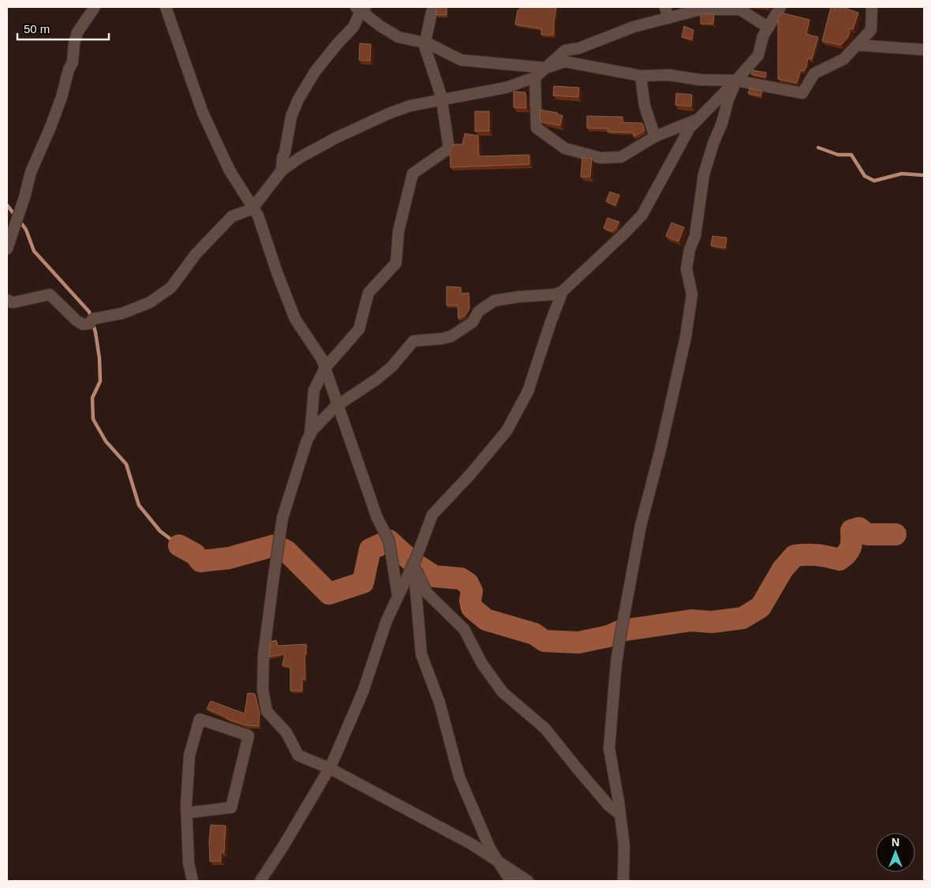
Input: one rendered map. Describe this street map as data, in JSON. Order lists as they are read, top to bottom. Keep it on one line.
{"scale_bar":"50 m","north":"top"}
